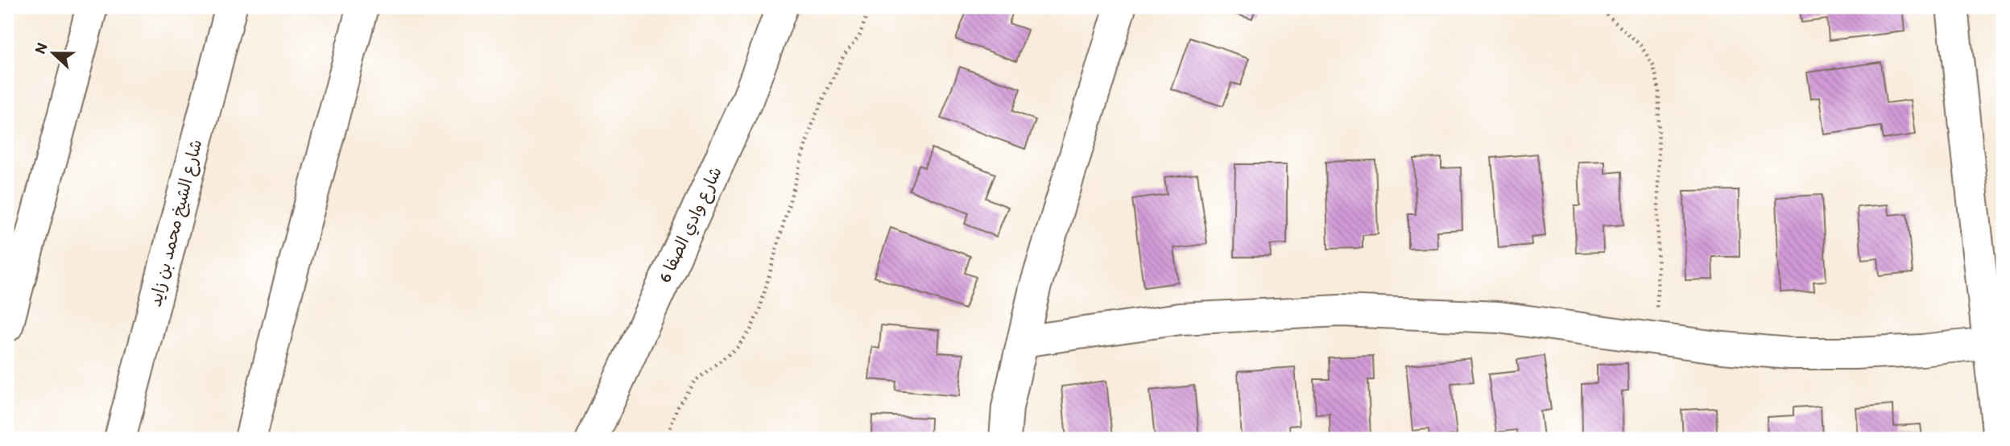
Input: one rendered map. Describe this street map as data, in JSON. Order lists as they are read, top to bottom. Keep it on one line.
{"streets":{"main road":["شارع الشيخ محمد بن زايد","شارع وادي الصفا 6"]},"north":"left"}
